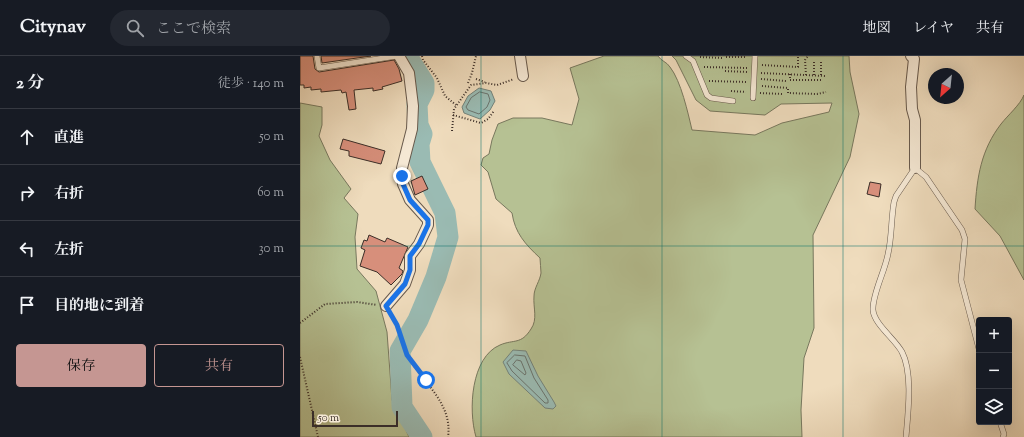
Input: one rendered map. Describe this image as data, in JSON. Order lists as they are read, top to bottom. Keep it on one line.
{"scale_bar":"50 m","north":"bottom left","page":{"header":"Citynav","search":"ここで検索","nav":["地図","レイヤ","共有"],"heading":["2 分","徒歩 · 140 m"],"list":[["直進","50 m"],["右折","60 m"],["左折","30 m"],"目的地に到着"],"map_buttons":["+","−"],"buttons":["保存","共有"],"scale":"50 m"}}
